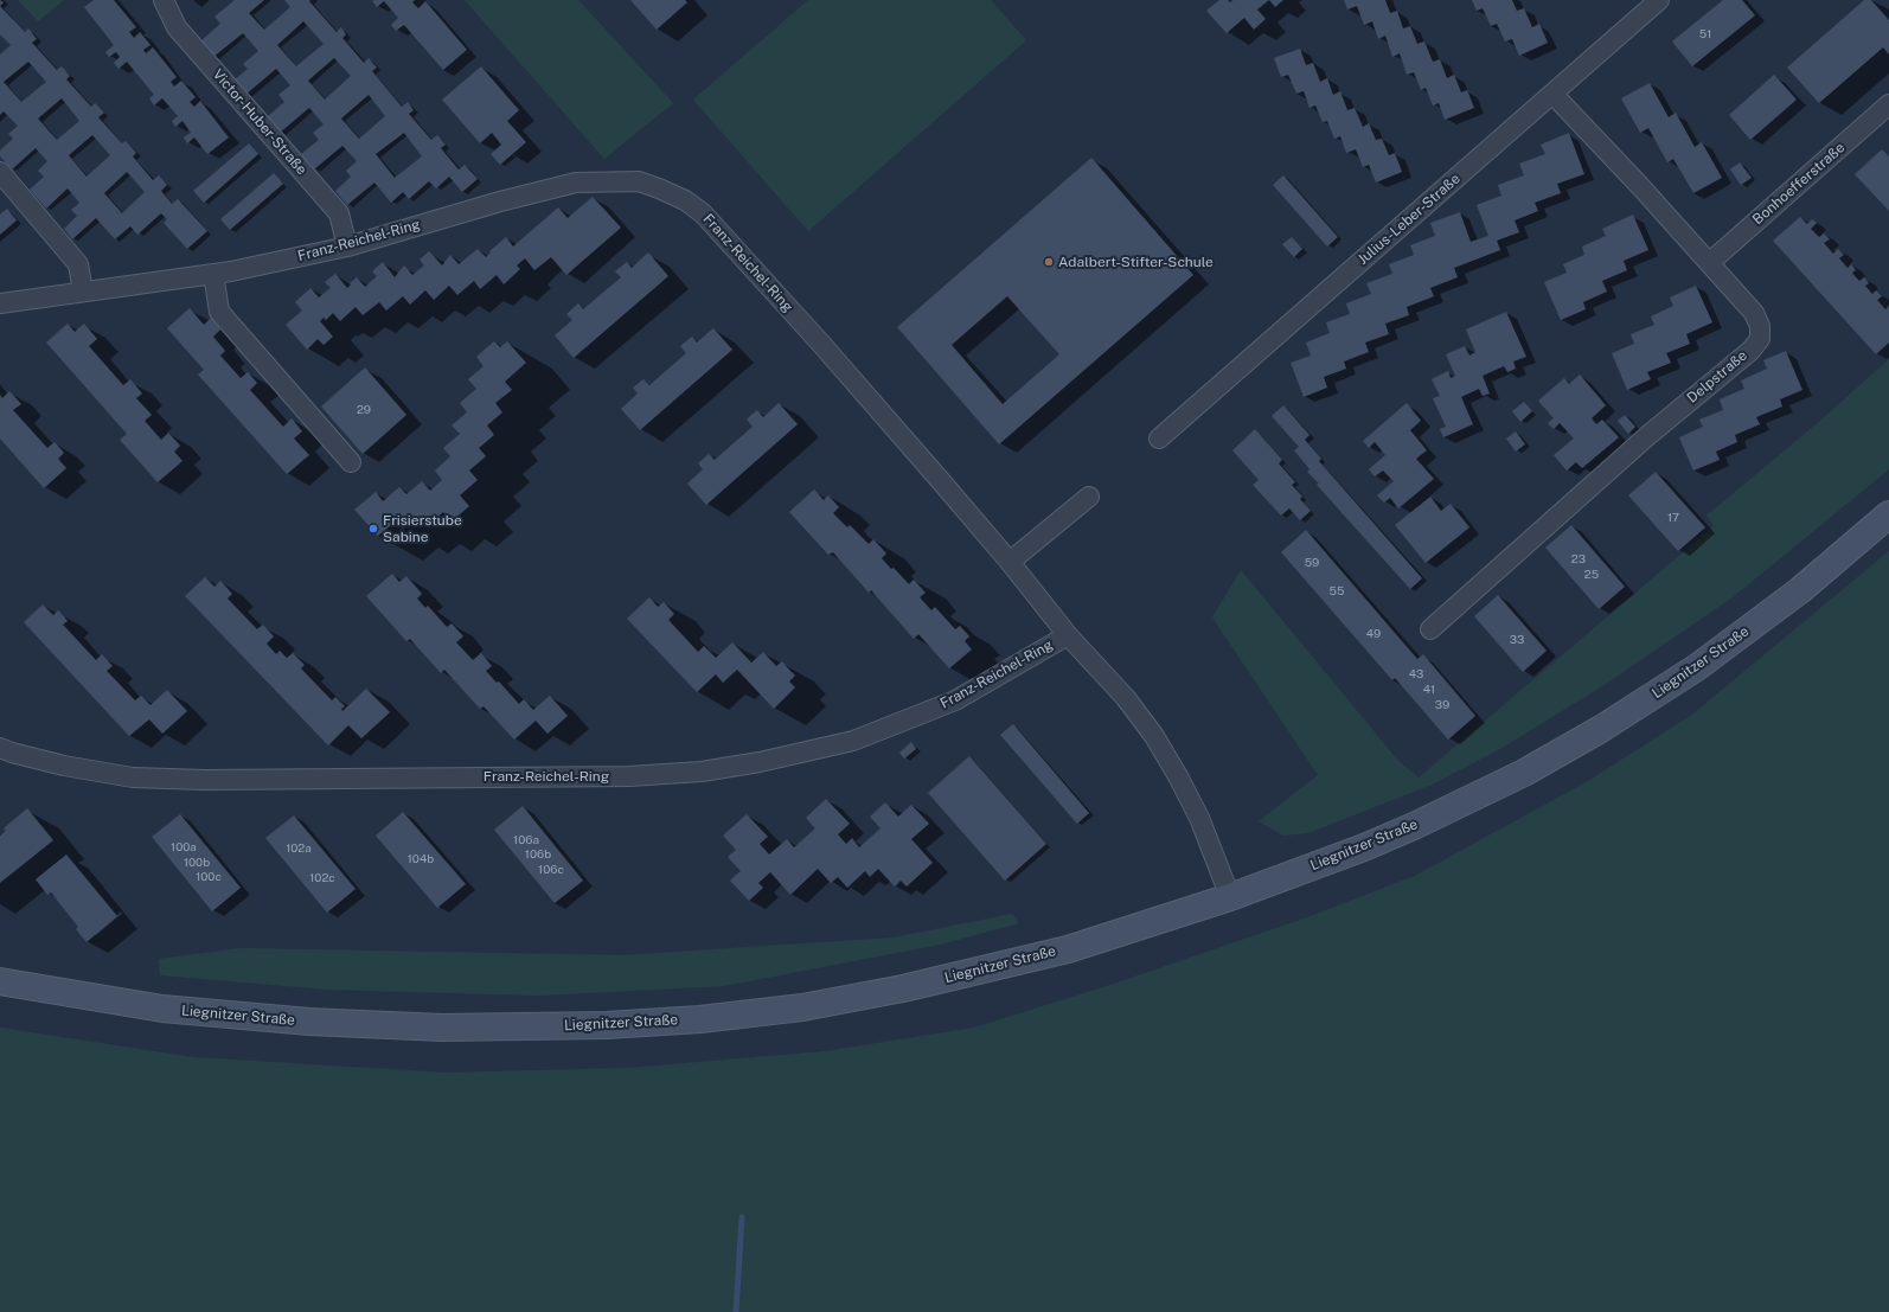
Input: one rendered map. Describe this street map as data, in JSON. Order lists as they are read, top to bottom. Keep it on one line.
{"streets":{"main road":["Liegnitzer Straße"],"street":["Victor-Huber-Straße","Bonhoefferstraße","Julius-Leber-Straße","Franz-Reichel-Ring","Delpstraße"]},"crossings":[["Victor-Huber-Straße","Franz-Reichel-Ring"],["Bonhoefferstraße","Delpstraße"],["Julius-Leber-Straße","Delpstraße"],["Franz-Reichel-Ring","Liegnitzer Straße"]],"places":["Adalbert-Stifter-Schule","Frisierstube Sabine"],"house_numbers":["51","29","17","23","59","25","55","49","33","43","41","39","106a","100a","102a","106b","104b","100b","106c","100c","102c"]}
